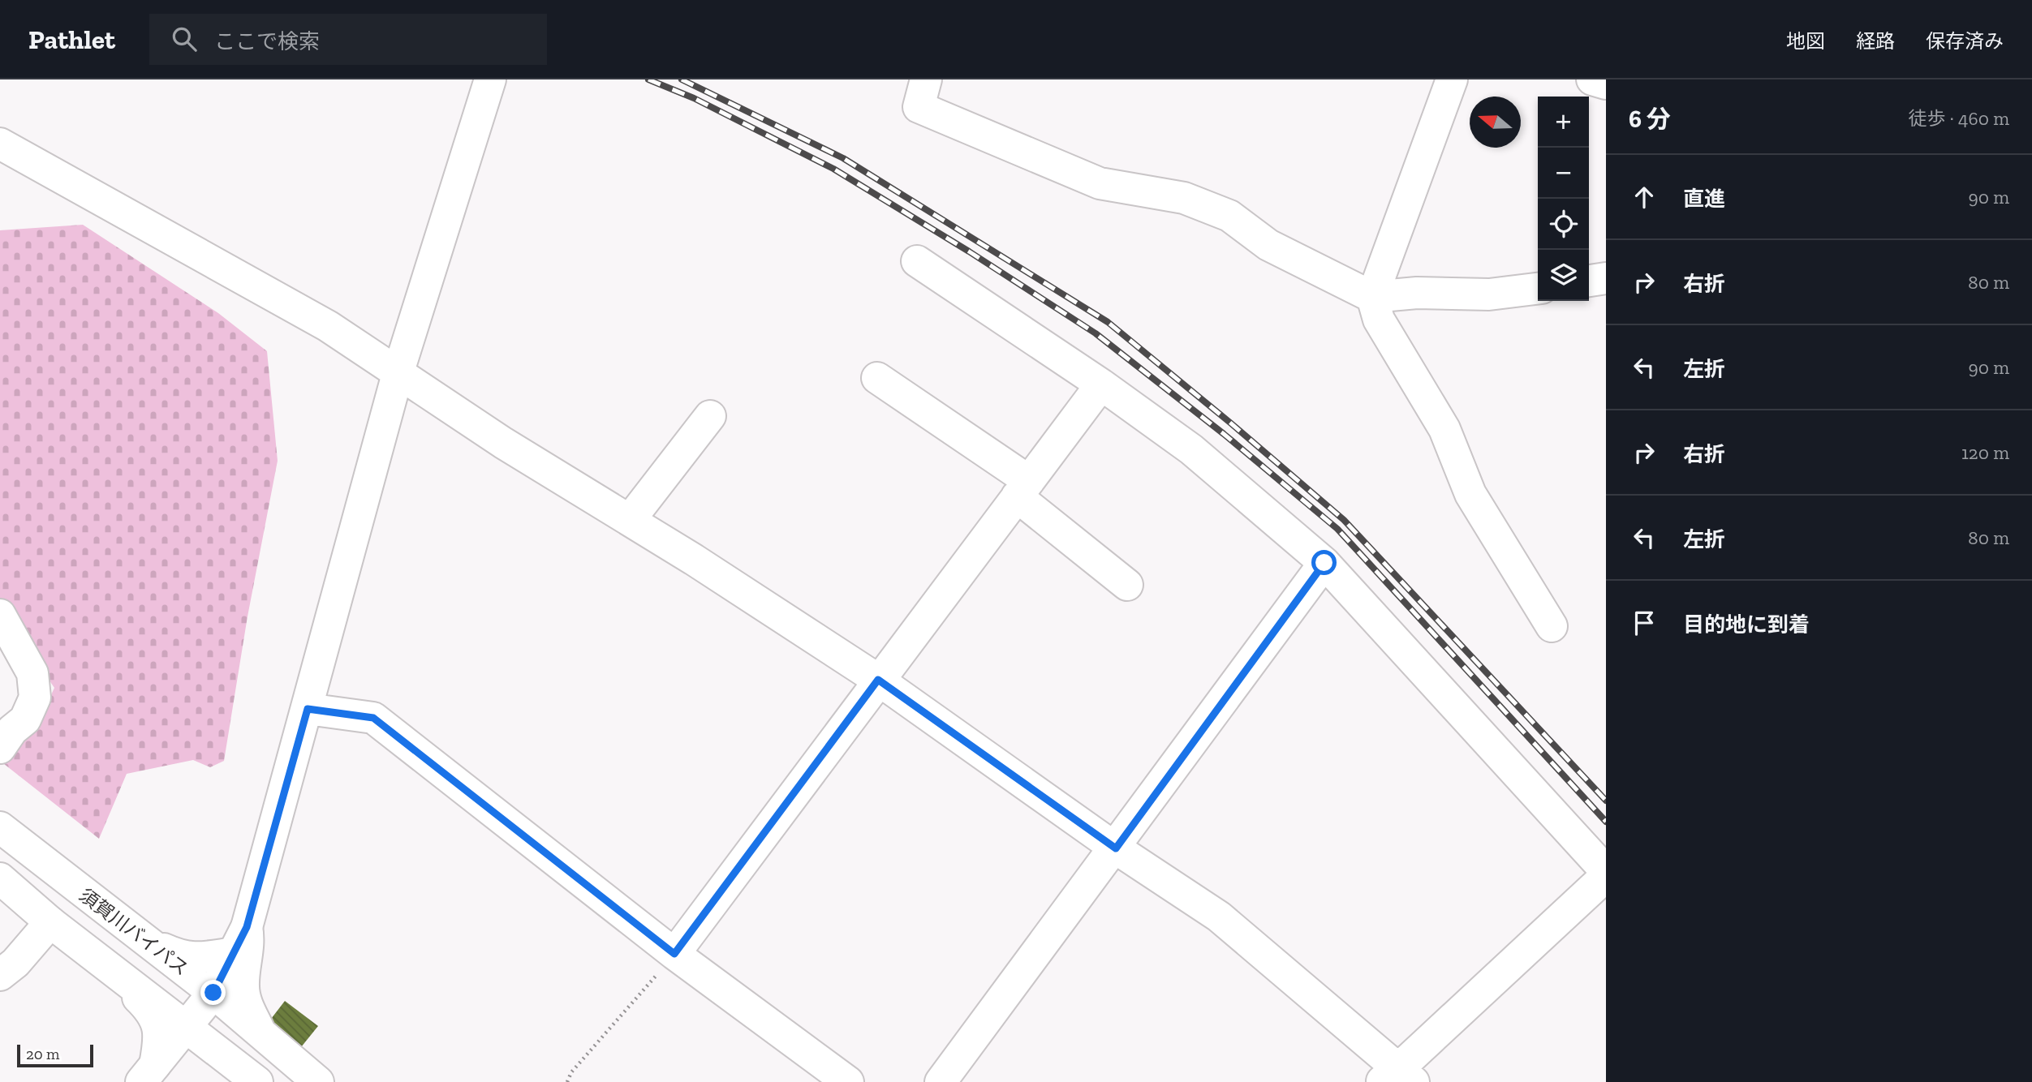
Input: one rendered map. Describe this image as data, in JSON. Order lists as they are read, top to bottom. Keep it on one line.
{"streets":{"main road":["須賀川バイパス"]},"scale_bar":"20 m","north":"left","page":{"header":"Pathlet","search":"ここで検索","nav":["地図","経路","保存済み"],"heading":["6 分","徒歩 · 460 m"],"map_buttons":["+","−"],"list":[["直進","90 m"],["右折","80 m"],["左折","90 m"],["右折","120 m"],["左折","80 m"],"目的地に到着"],"scale":"20 m"}}
